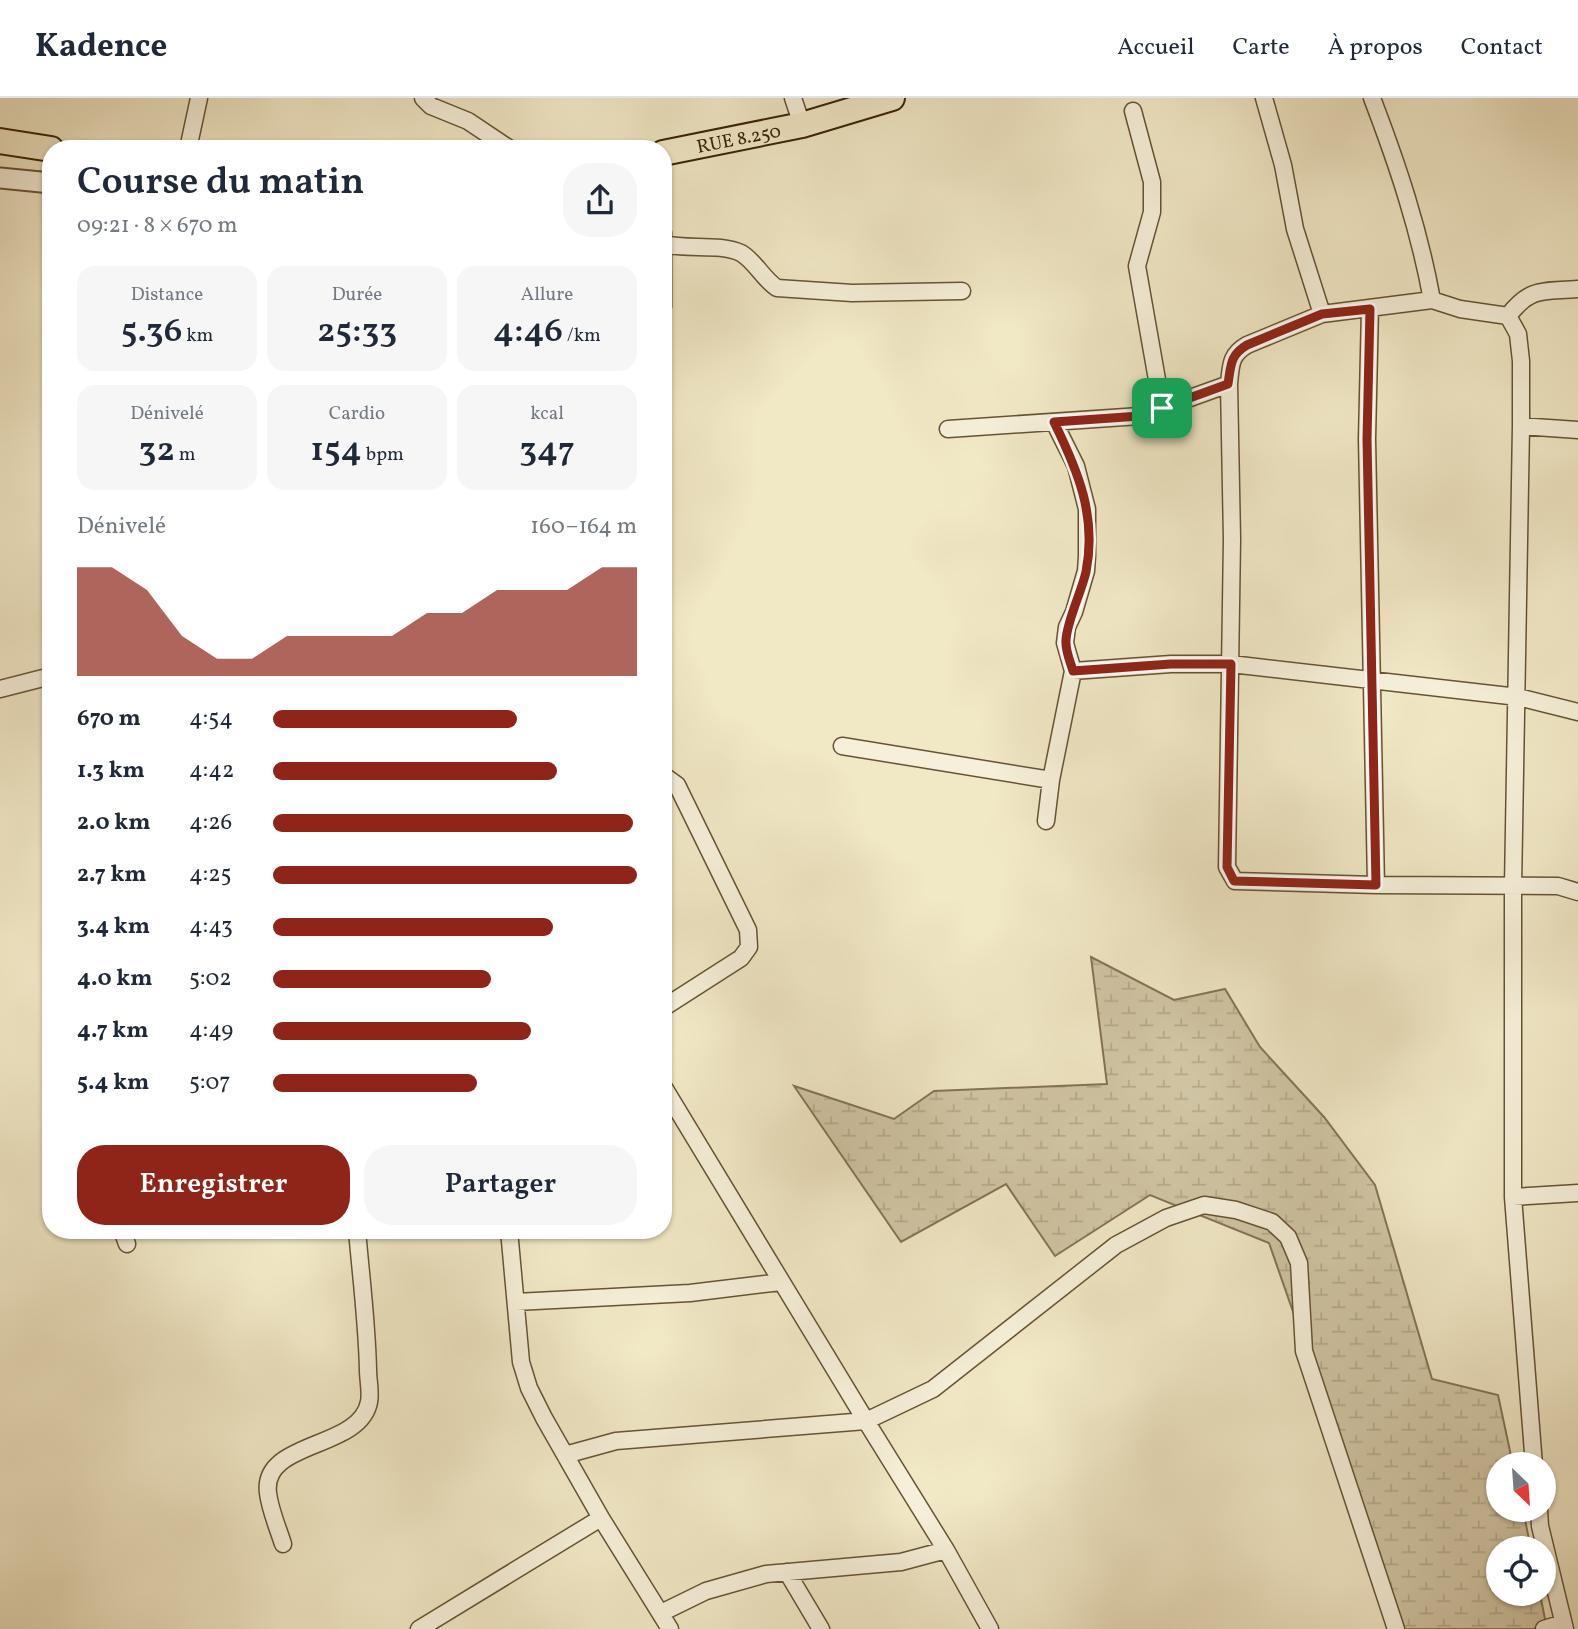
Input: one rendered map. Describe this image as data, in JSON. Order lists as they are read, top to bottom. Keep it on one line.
{"streets":{"highway":["RUE 8.250"]},"north":"bottom right","page":{"header":"Kadence","nav":["Accueil","Carte","À propos","Contact"],"heading":["Course du matin","09:21 · 8 × 670 m"],"stats":[["Distance","5.36 km"],["Durée","25:33"],["Allure","4:46 /km"],["Dénivelé","32 m"],["Cardio","154 bpm"],["kcal","347"]],"chart":["Dénivelé","160–164 m"],"list":[{"name":"670 m","note":"4:54"},{"name":"1.3 km","note":"4:42"},{"name":"2.0 km","note":"4:26"},{"name":"2.7 km","note":"4:25"},{"name":"3.4 km","note":"4:43"},{"name":"4.0 km","note":"5:02"},{"name":"4.7 km","note":"4:49"},{"name":"5.4 km","note":"5:07"}],"buttons":["Enregistrer","Partager"]}}
